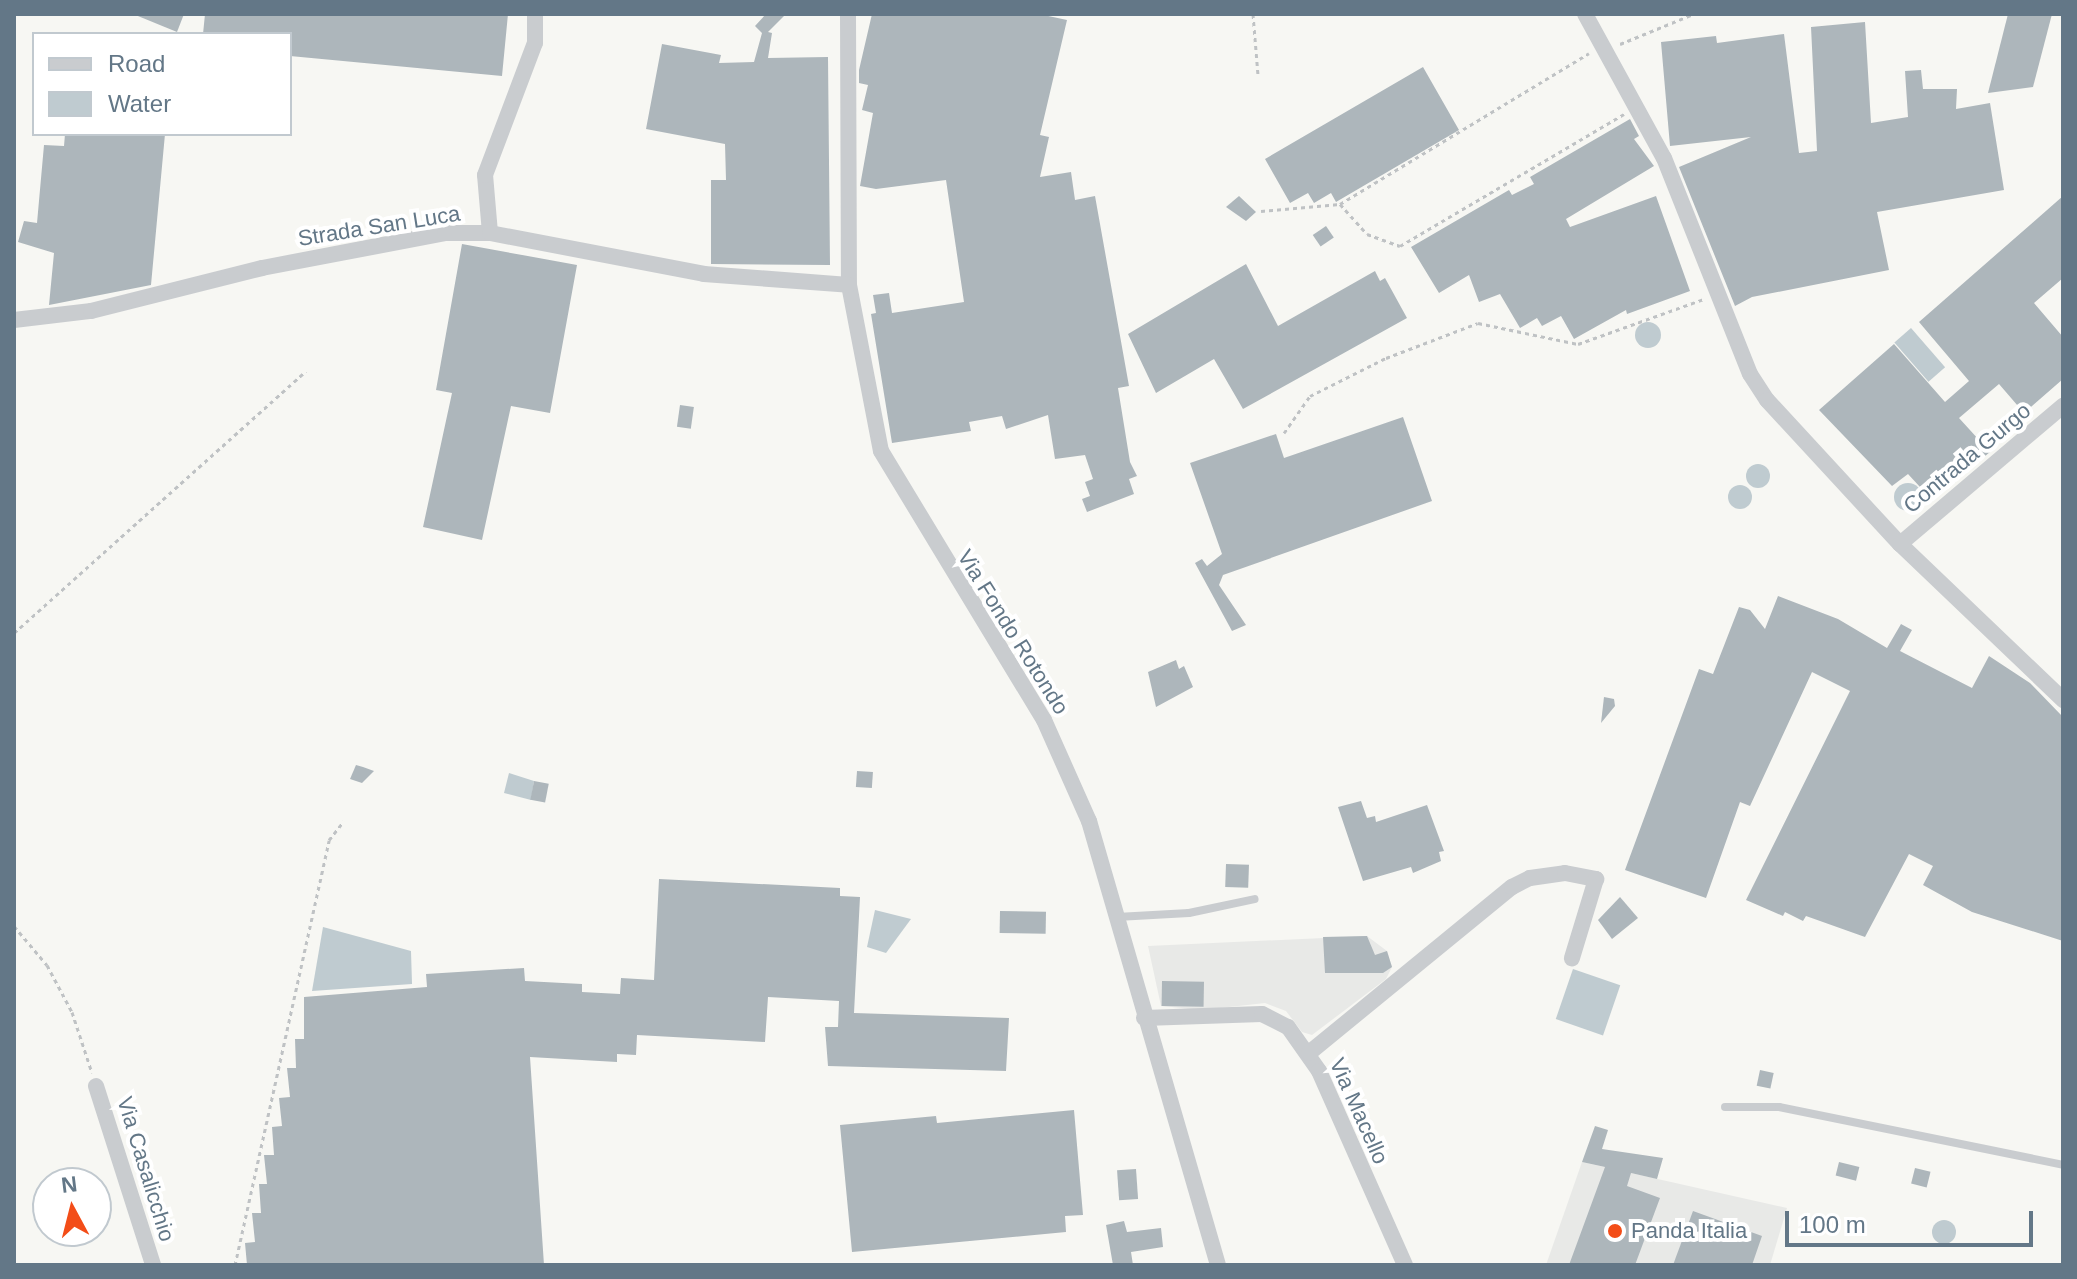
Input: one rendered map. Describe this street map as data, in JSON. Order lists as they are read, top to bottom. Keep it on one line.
{"streets":{"street":["Strada San Luca","Contrada Gurgo","Via Fondo Rotondo","Via Macello","Via Casalicchio"]},"crossings":[["Strada San Luca","Via Fondo Rotondo"],["Via Fondo Rotondo","Via Macello"]],"places":["Panda Italia"],"legend":["Road","Water"],"scale_bar":"100 m","north":"top"}
